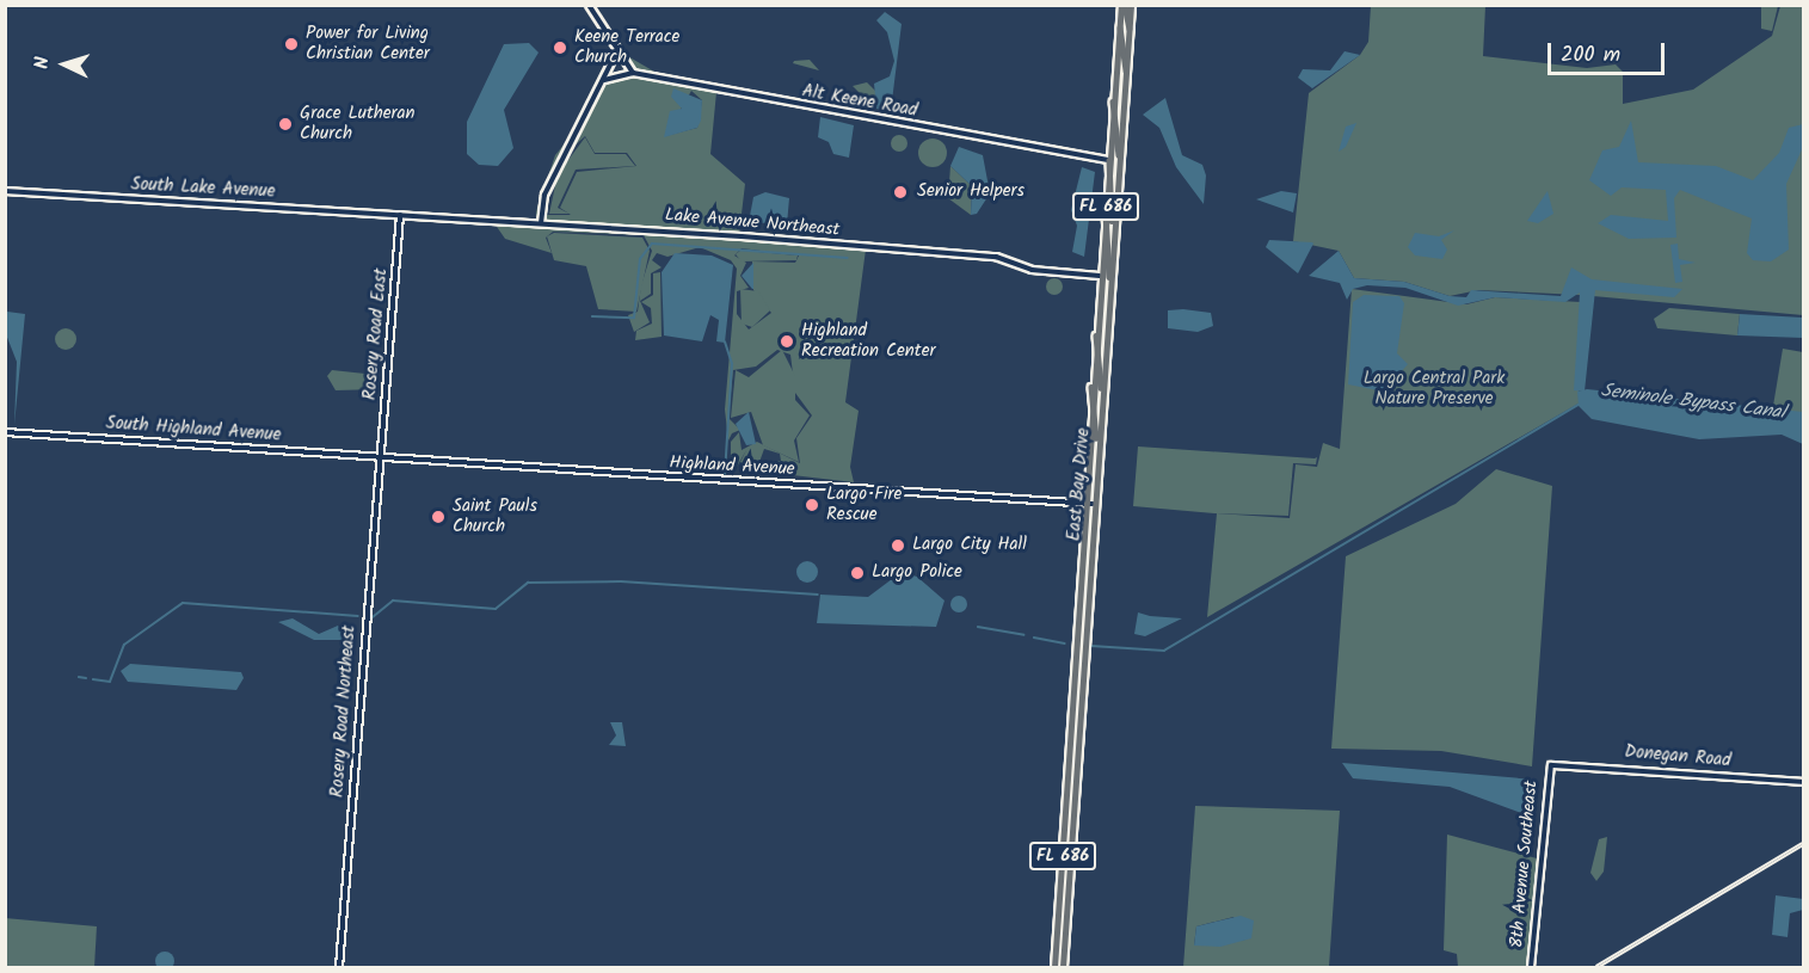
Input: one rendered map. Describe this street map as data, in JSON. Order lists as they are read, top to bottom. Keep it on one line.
{"streets":{"main road":["FL 686","East Bay Drive"],"street":["Alt Keene Road","South Lake Avenue","Lake Avenue Northeast","Rosery Road East","South Highland Avenue","Highland Avenue","Rosery Road Northeast","Donegan Road","8th Avenue Southeast"]},"crossings":[["Alt Keene Road","East Bay Drive"],["South Lake Avenue","Lake Avenue Northeast"],["South Lake Avenue","Rosery Road East"],["Lake Avenue Northeast","Rosery Road East"],["Lake Avenue Northeast","East Bay Drive"],["Rosery Road East","South Highland Avenue"],["Rosery Road East","Highland Avenue"],["Rosery Road East","Rosery Road Northeast"],["South Highland Avenue","Highland Avenue"],["South Highland Avenue","Rosery Road Northeast"],["Highland Avenue","East Bay Drive"],["Highland Avenue","Rosery Road Northeast"],["Donegan Road","8th Avenue Southeast"]],"water":["Seminole Bypass Canal"],"parks":["Largo Central Park Nature Preserve"],"places":["Power for Living Christian Center","Keene Terrace Church","Grace Lutheran Church","Senior Helpers","Highland Recreation Center","Largo Fire Rescue","Saint Pauls Church","Largo City Hall","Largo Police"],"scale_bar":"200 m","north":"left"}
